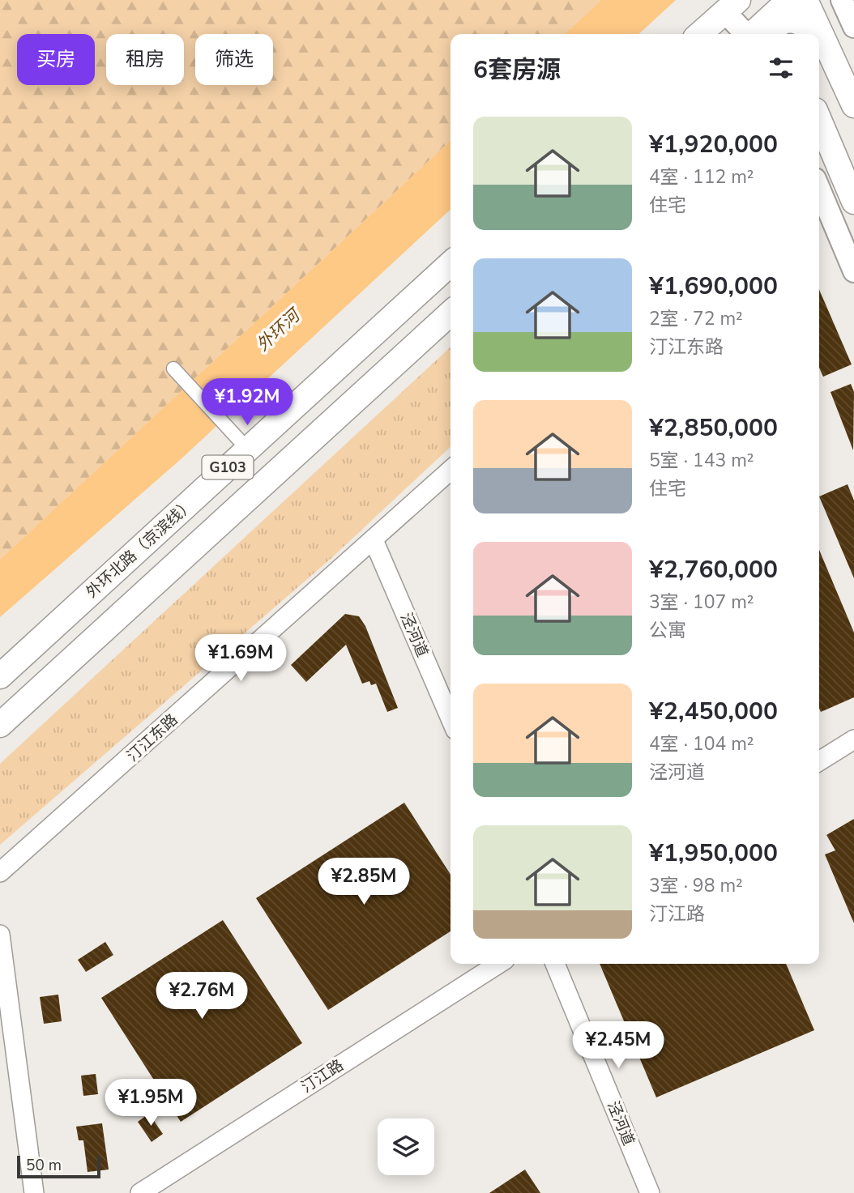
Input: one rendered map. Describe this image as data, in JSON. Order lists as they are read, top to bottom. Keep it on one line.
{"streets":{"highway":["G103","外环北路（京滨线）"],"street":["泾河道","汀江东路","汀江路"]},"crossings":[["泾河道","汀江东路"]],"water":["外环河"],"scale_bar":"50 m","page":{"chip":["买房","租房","筛选"],"heading":"6套房源","list":[{"name":"¥1,920,000","note":"4室 · 112 m² · 住宅"},{"name":"¥1,690,000","note":"2室 · 72 m² · 汀江东路"},{"name":"¥2,850,000","note":"5室 · 143 m² · 住宅"},{"name":"¥2,760,000","note":"3室 · 107 m² · 公寓"},{"name":"¥2,450,000","note":"4室 · 104 m² · 泾河道"},{"name":"¥1,950,000","note":"3室 · 98 m² · 汀江路"}],"price":["¥1.92M","¥1.69M","¥2.85M","¥2.76M","¥2.45M","¥1.95M"],"scale":"50 m"}}
